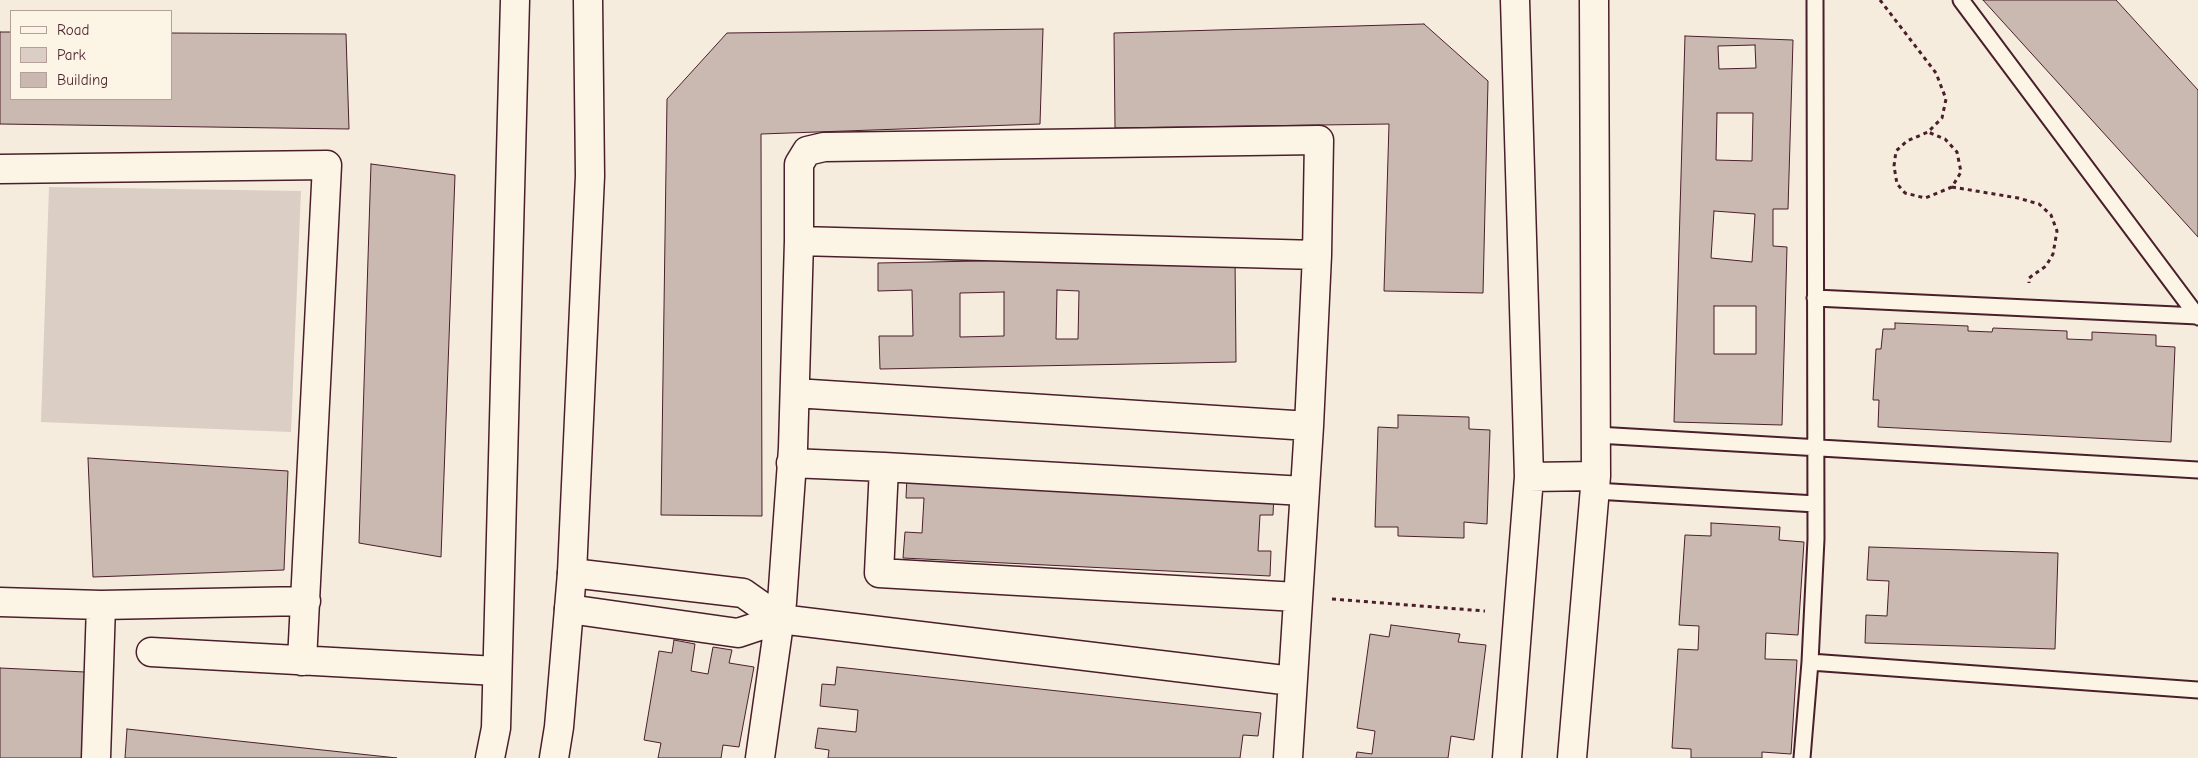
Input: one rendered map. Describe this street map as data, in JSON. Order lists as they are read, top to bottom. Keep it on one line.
{"legend":["Road","Park","Building"]}
